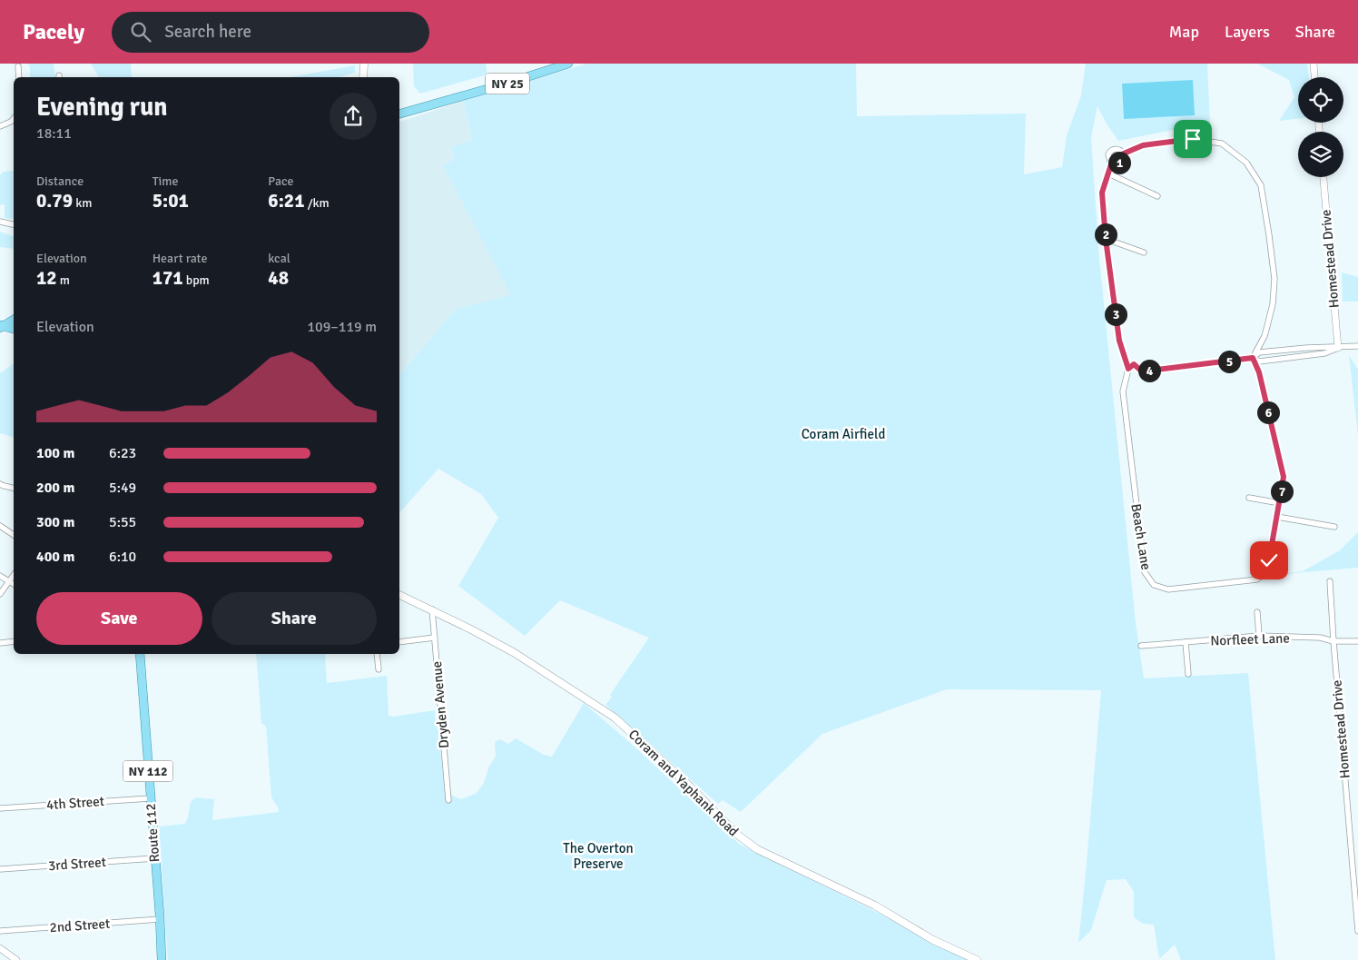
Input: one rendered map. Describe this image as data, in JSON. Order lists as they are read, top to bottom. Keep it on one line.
{"streets":{"main road":["NY 25","NY 112","Coram and Yaphank Road","Route 112"],"street":["Homestead Drive","Beach Lane","Norfleet Lane","Dryden Avenue","4th Street","3rd Street","2nd Street"]},"crossings":[["Homestead Drive","Norfleet Lane"],["Dryden Avenue","Coram and Yaphank Road"],["4th Street","Route 112"],["Route 112","3rd Street"],["Route 112","2nd Street"]],"parks":["Coram Airfield","The Overton Preserve"],"page":{"header":"Pacely","search":"Search here","nav":["Map","Layers","Share"],"heading":["Evening run","18:11"],"pins":["1","2","3","5","4","6","7"],"stats":[["Distance","0.79 km"],["Time","5:01"],["Pace","6:21 /km"],["Elevation","12 m"],["Heart rate","171 bpm"],["kcal","48"]],"chart":["Elevation","109–119 m"],"list":[{"name":"100 m","note":"6:23"},{"name":"200 m","note":"5:49"},{"name":"300 m","note":"5:55"},{"name":"400 m","note":"6:10"}],"buttons":["Save","Share"]}}
